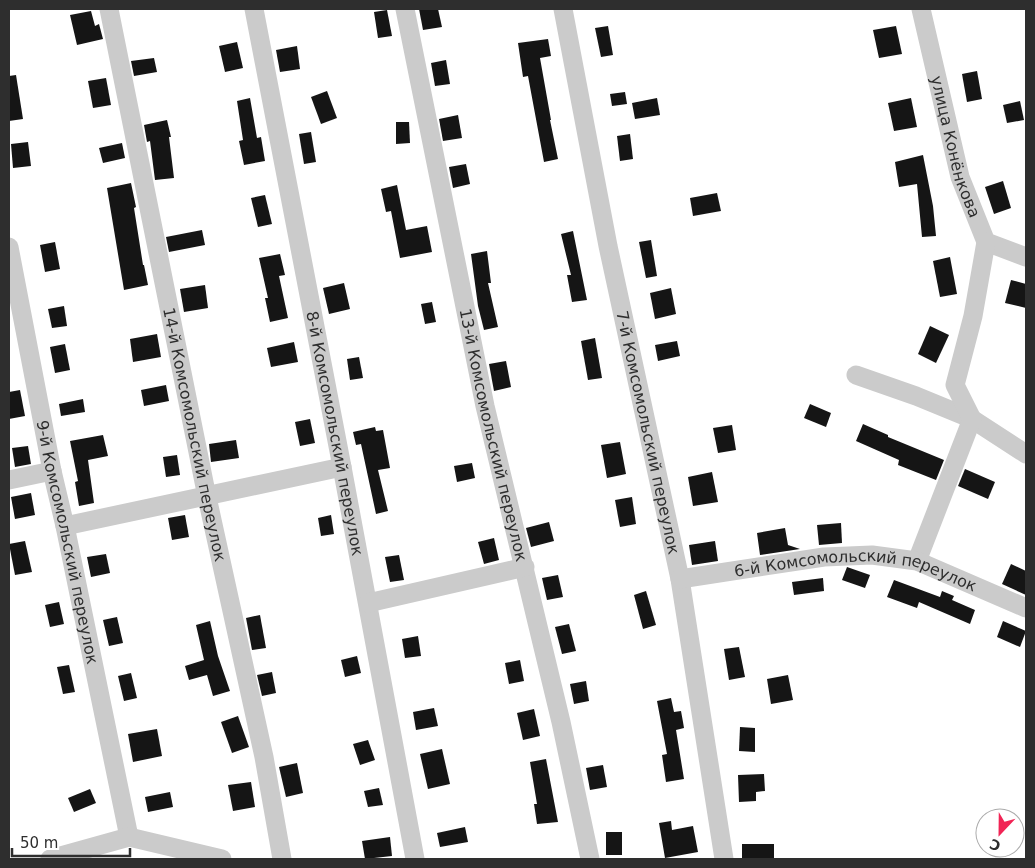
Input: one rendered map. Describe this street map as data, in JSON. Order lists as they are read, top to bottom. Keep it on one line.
{"streets":{"street":["улица Конёнкова","7-й Комсомольский переулок","14-й Комсомольский переулок","8-й Комсомольский переулок","13-й Комсомольский переулок","9-й Комсомольский переулок","6-й Комсомольский переулок"]},"crossings":[["7-й Комсомольский переулок","6-й Комсомольский переулок"]],"scale_bar":"50 m","north":"bottom"}
